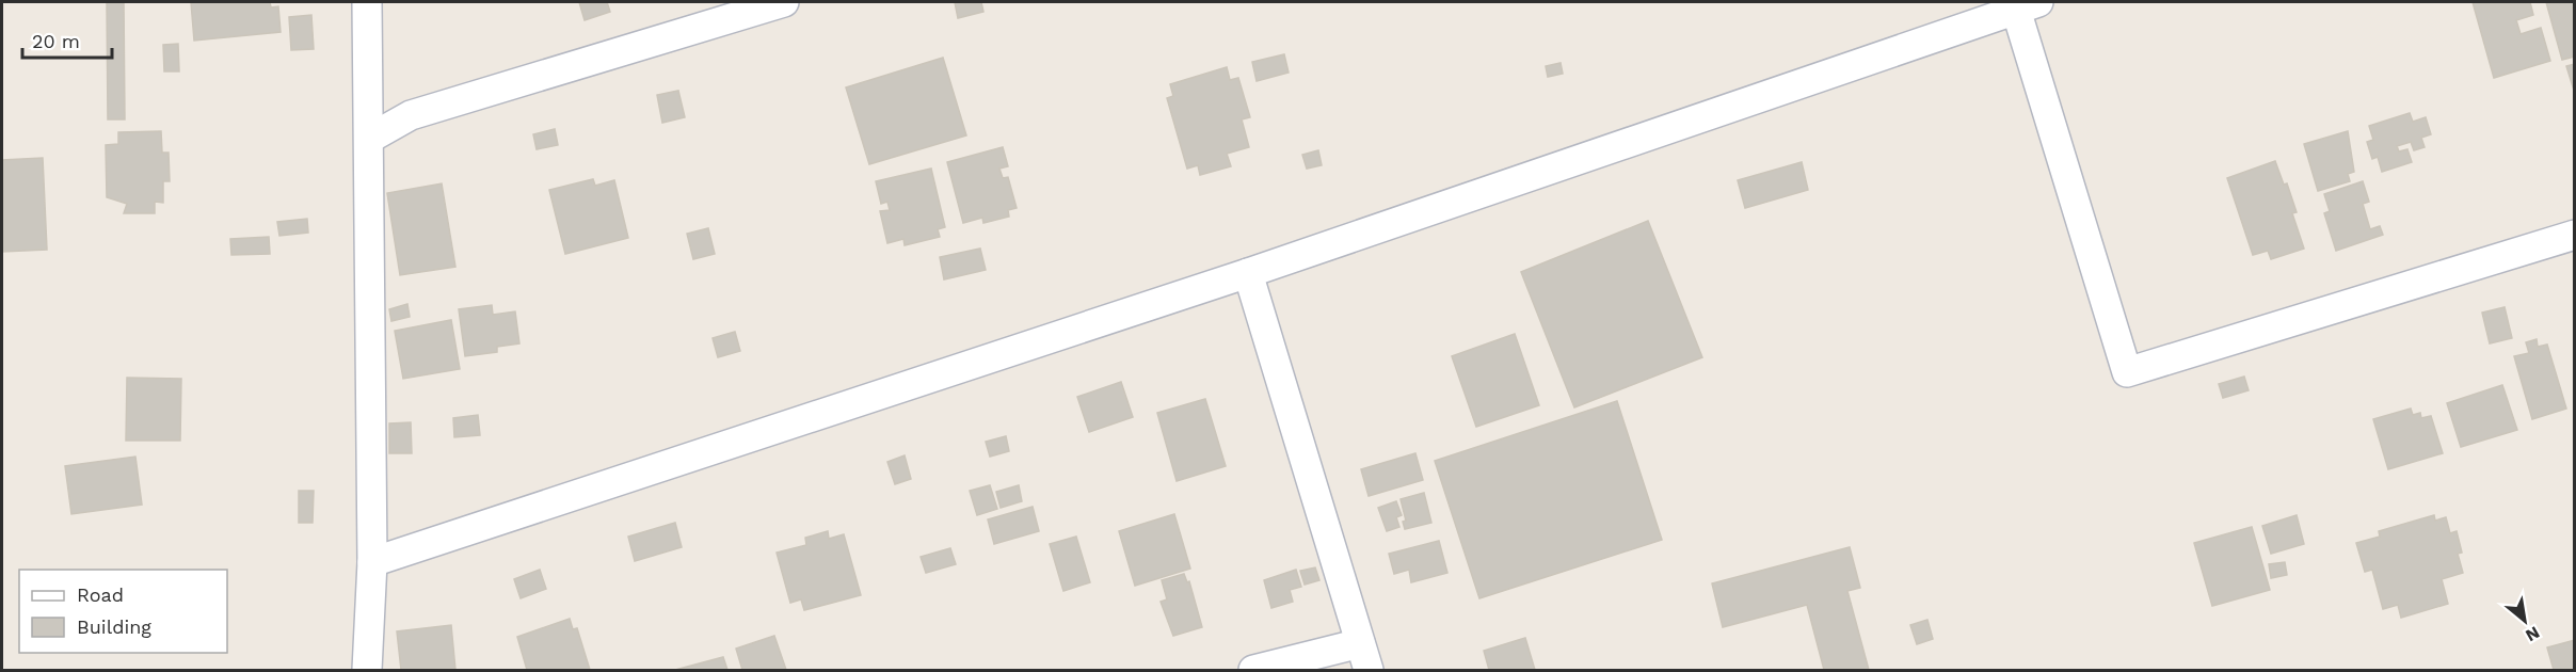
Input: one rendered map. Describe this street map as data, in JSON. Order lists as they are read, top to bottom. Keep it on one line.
{"legend":["Road","Building"],"scale_bar":"20 m","north":"bottom right"}
